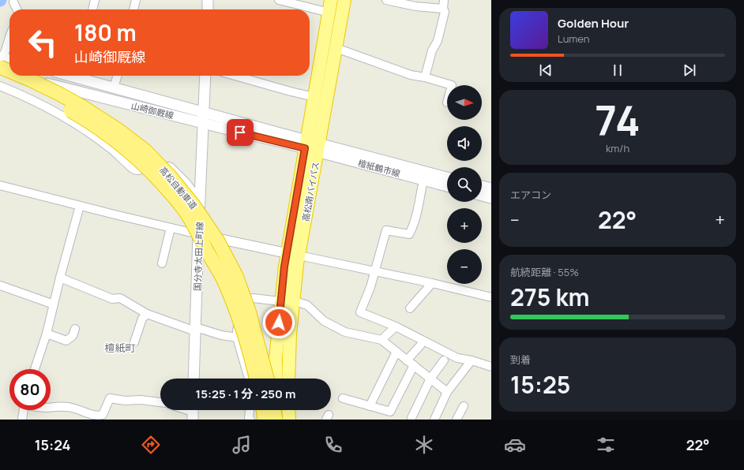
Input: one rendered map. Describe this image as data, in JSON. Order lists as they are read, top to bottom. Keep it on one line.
{"streets":{"highway":["高松自動車道","高松南バイパス"],"main road":["山崎御厩線","檀紙鶴市線","国分寺太田上町線"]},"crossings":[["山崎御厩線","檀紙鶴市線"],["山崎御厩線","高松南バイパス"],["山崎御厩線","国分寺太田上町線"],["檀紙鶴市線","高松南バイパス"]],"districts":["檀紙町"],"north":"right","page":{"turn":["180 m","山崎御厩線"],"song":["Golden Hour","Lumen"],"map_buttons":["+","−"],"tile":[["74","km/h"],"エアコン",["航続距離 · 55%","275 km"],["到着","15:25"]],"heat":["−","22°","+"],"limit":"80","trip":"15:25 · 1 分 · 250 m","tabs":["15:24","22°"]}}
